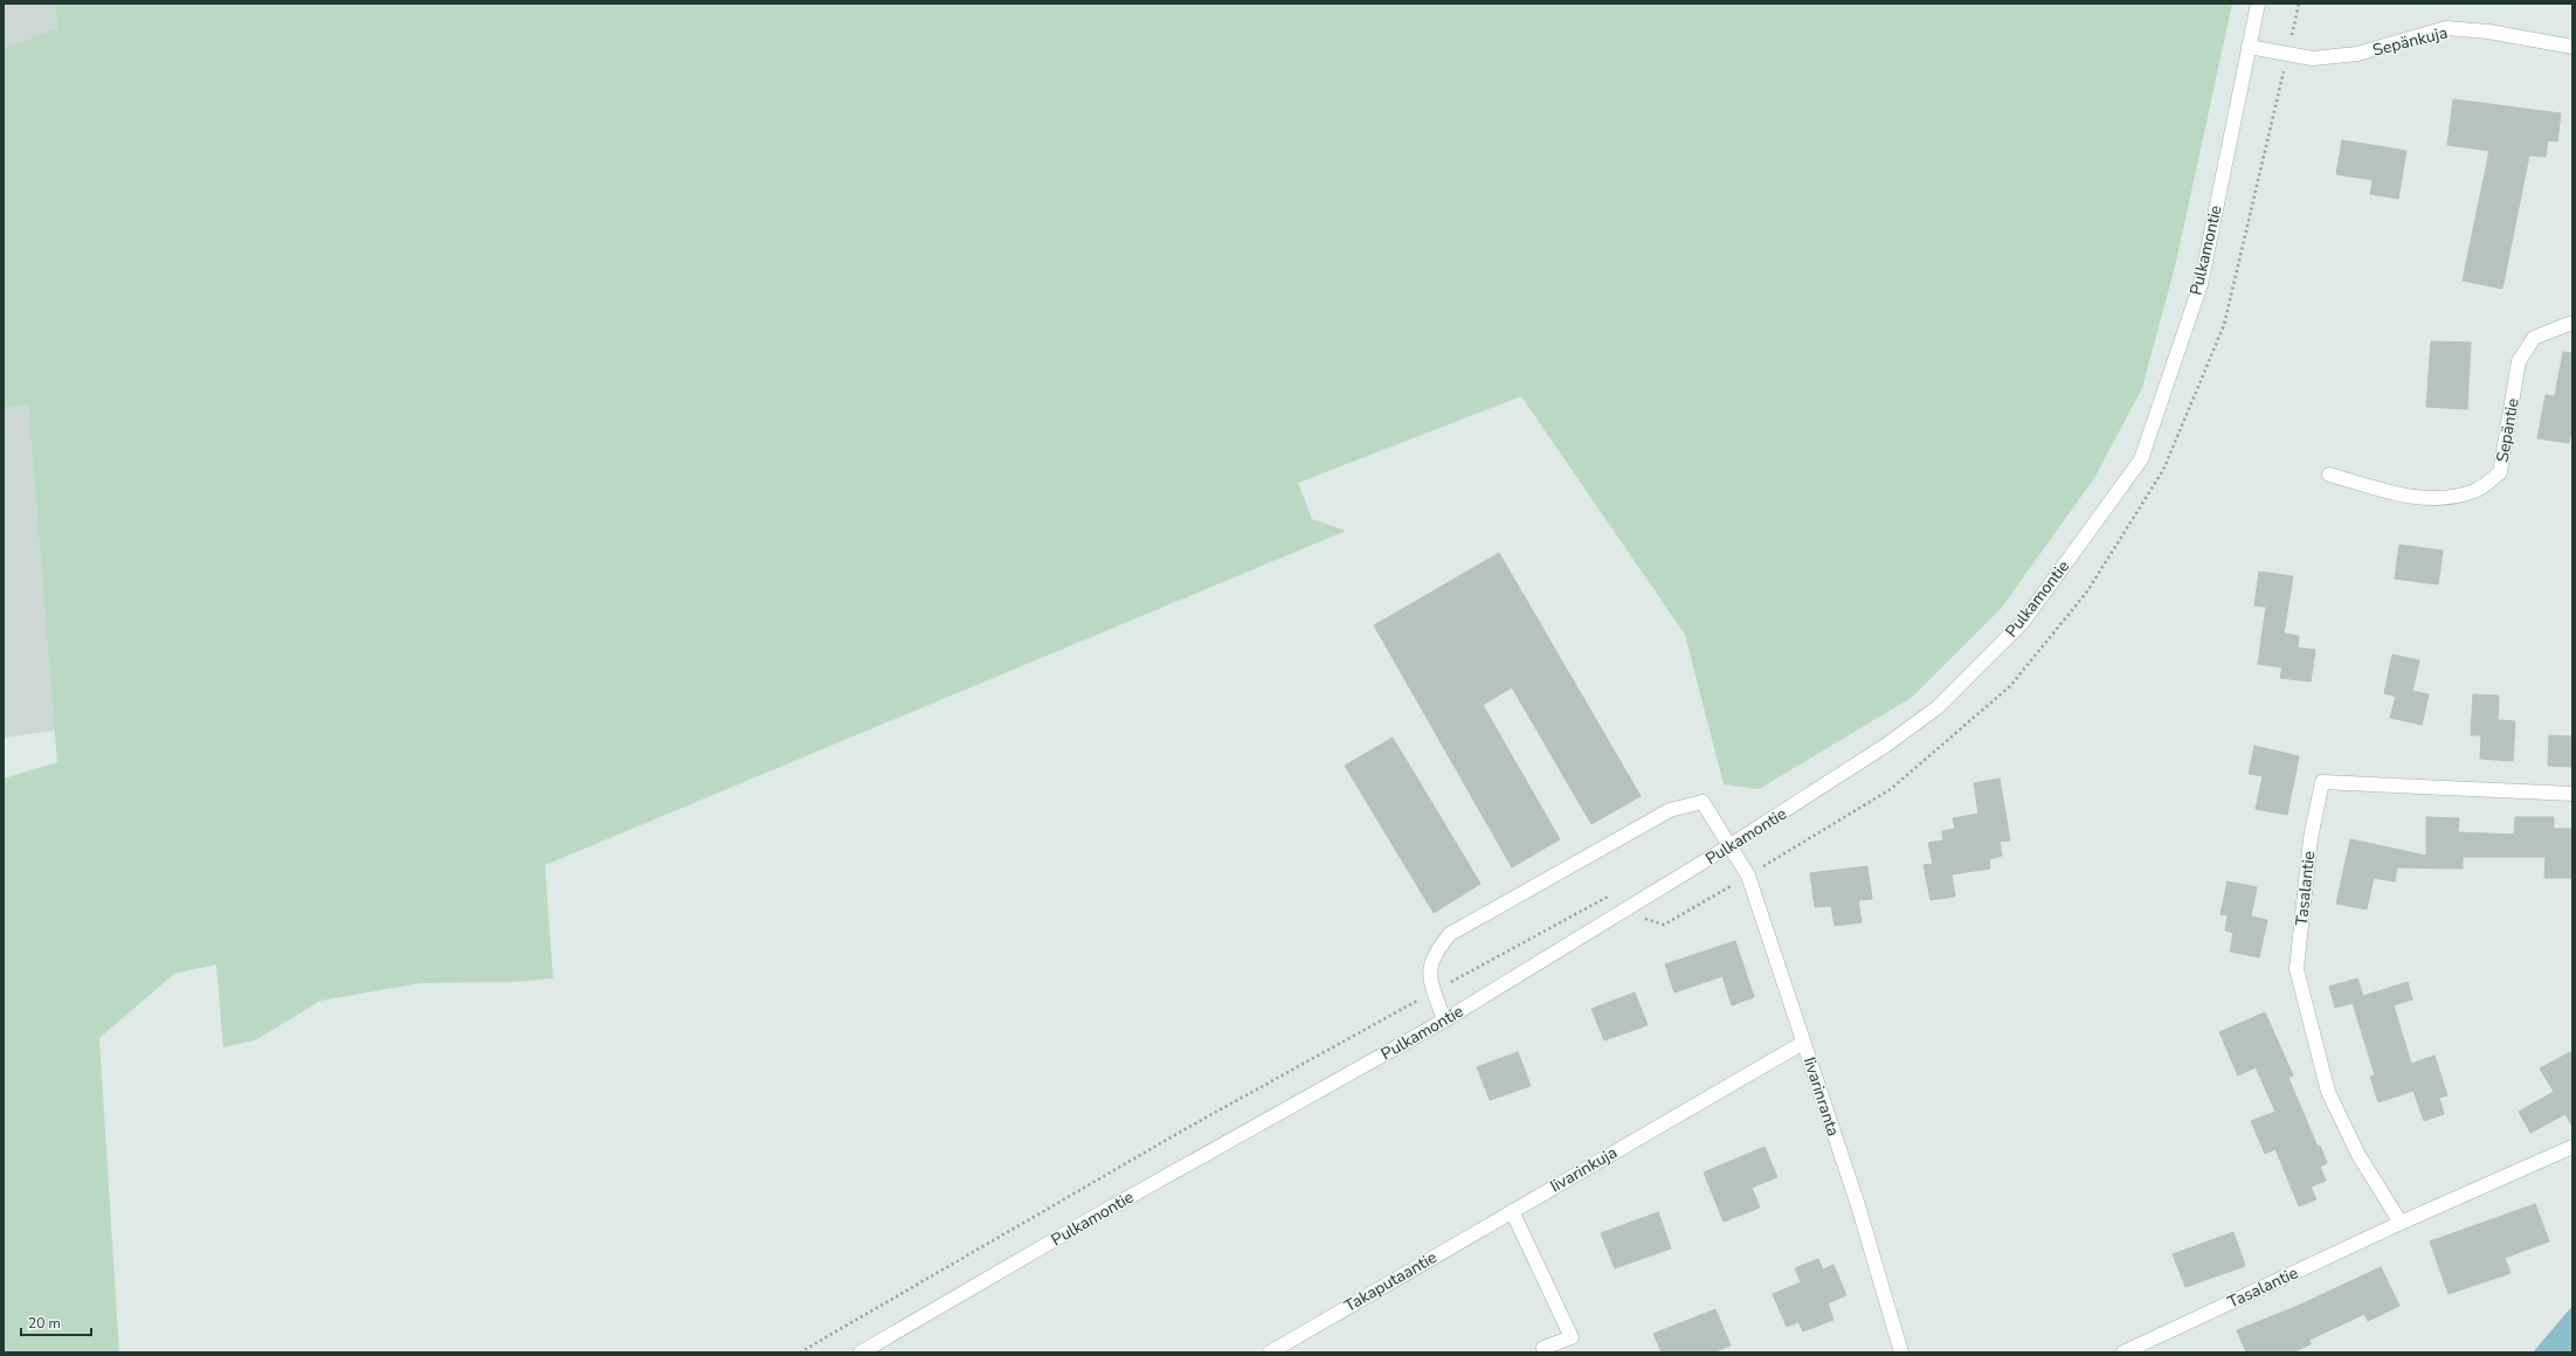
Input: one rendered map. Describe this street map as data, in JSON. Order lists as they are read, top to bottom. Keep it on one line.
{"streets":{"street":["Sepänkuja","Pulkamontie","Sepäntie","Tasalantie","Iivarinranta","Iivarinkuja","Takaputaantie"]},"crossings":[["Sepänkuja","Pulkamontie"],["Pulkamontie","Iivarinranta"],["Iivarinranta","Iivarinkuja"],["Iivarinkuja","Takaputaantie"]],"scale_bar":"20 m"}
